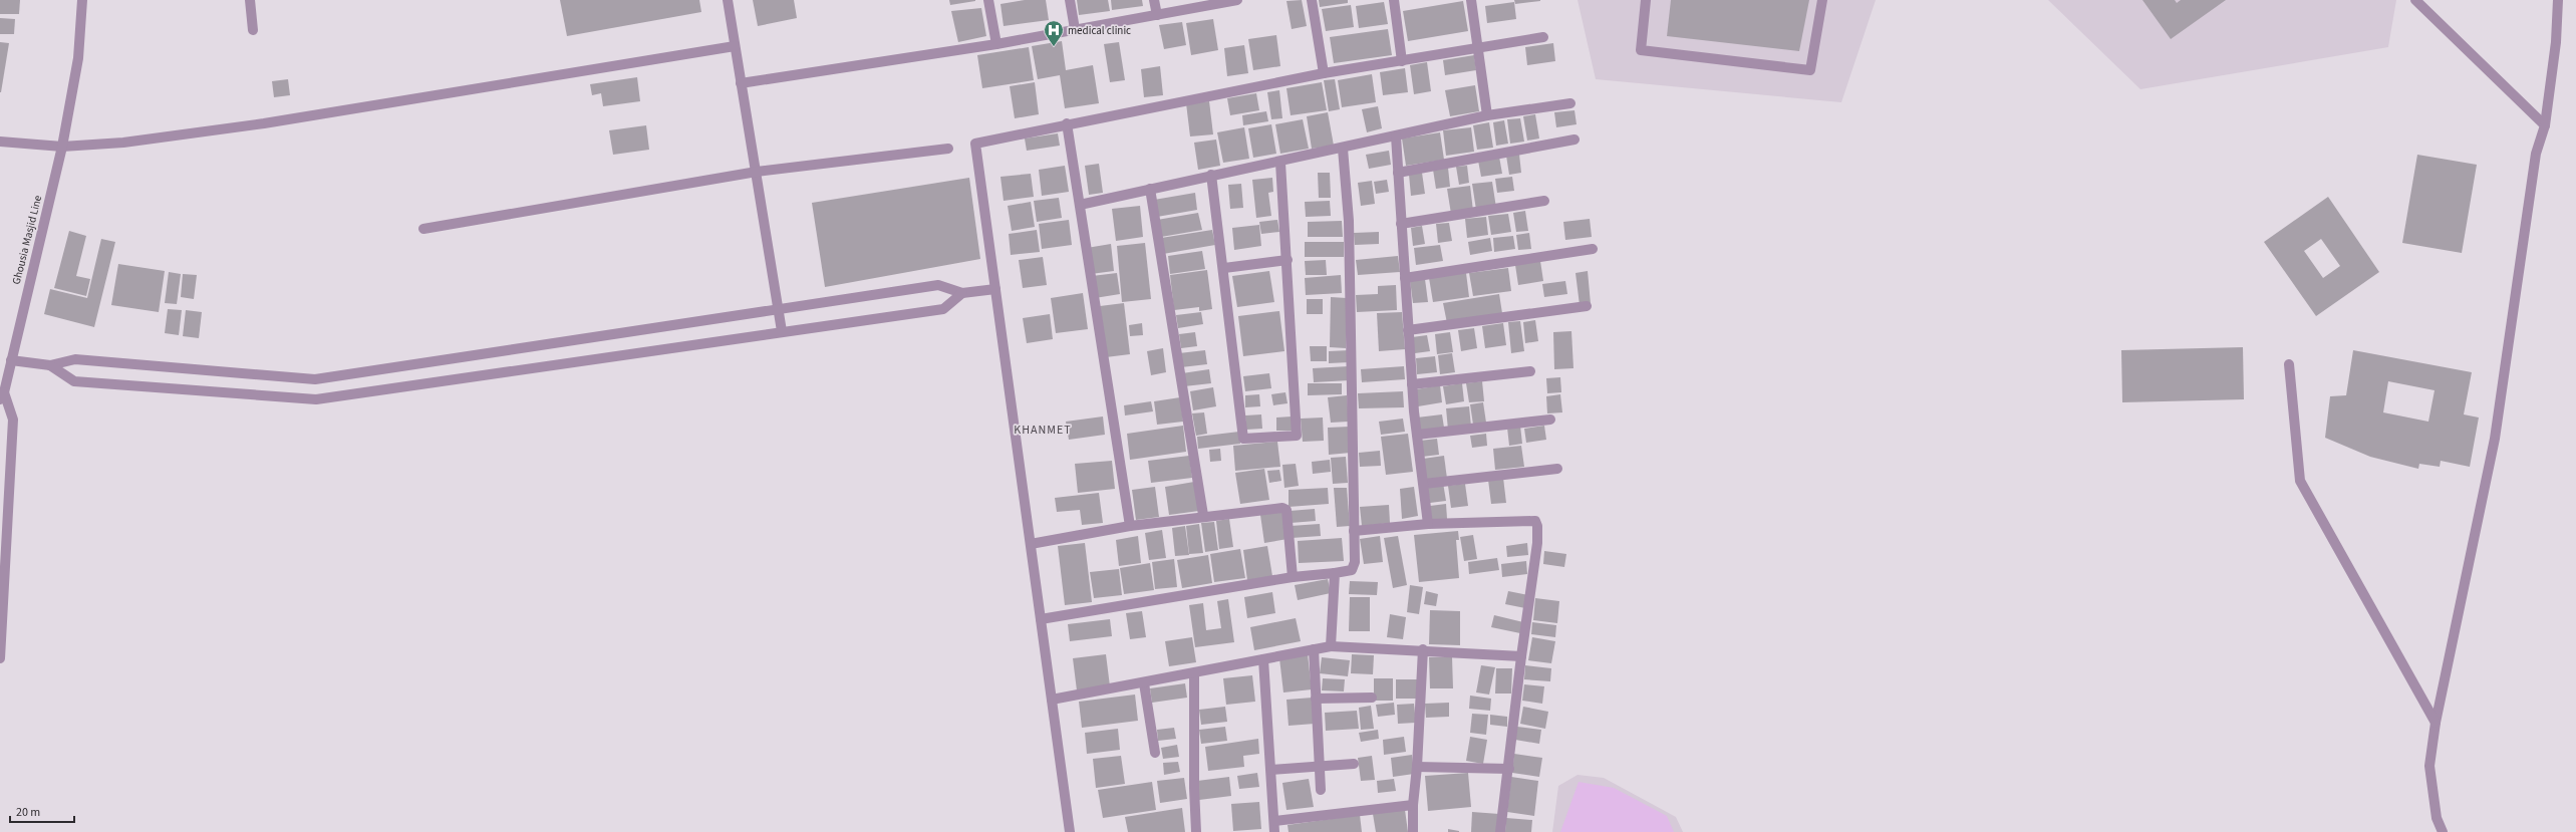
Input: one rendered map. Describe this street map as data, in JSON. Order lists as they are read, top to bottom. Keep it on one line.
{"streets":{"street":["Ghousia Masjid Line"]},"districts":["KHANMET"],"places":{"hospital":["medical clinic"]},"scale_bar":"20 m"}
